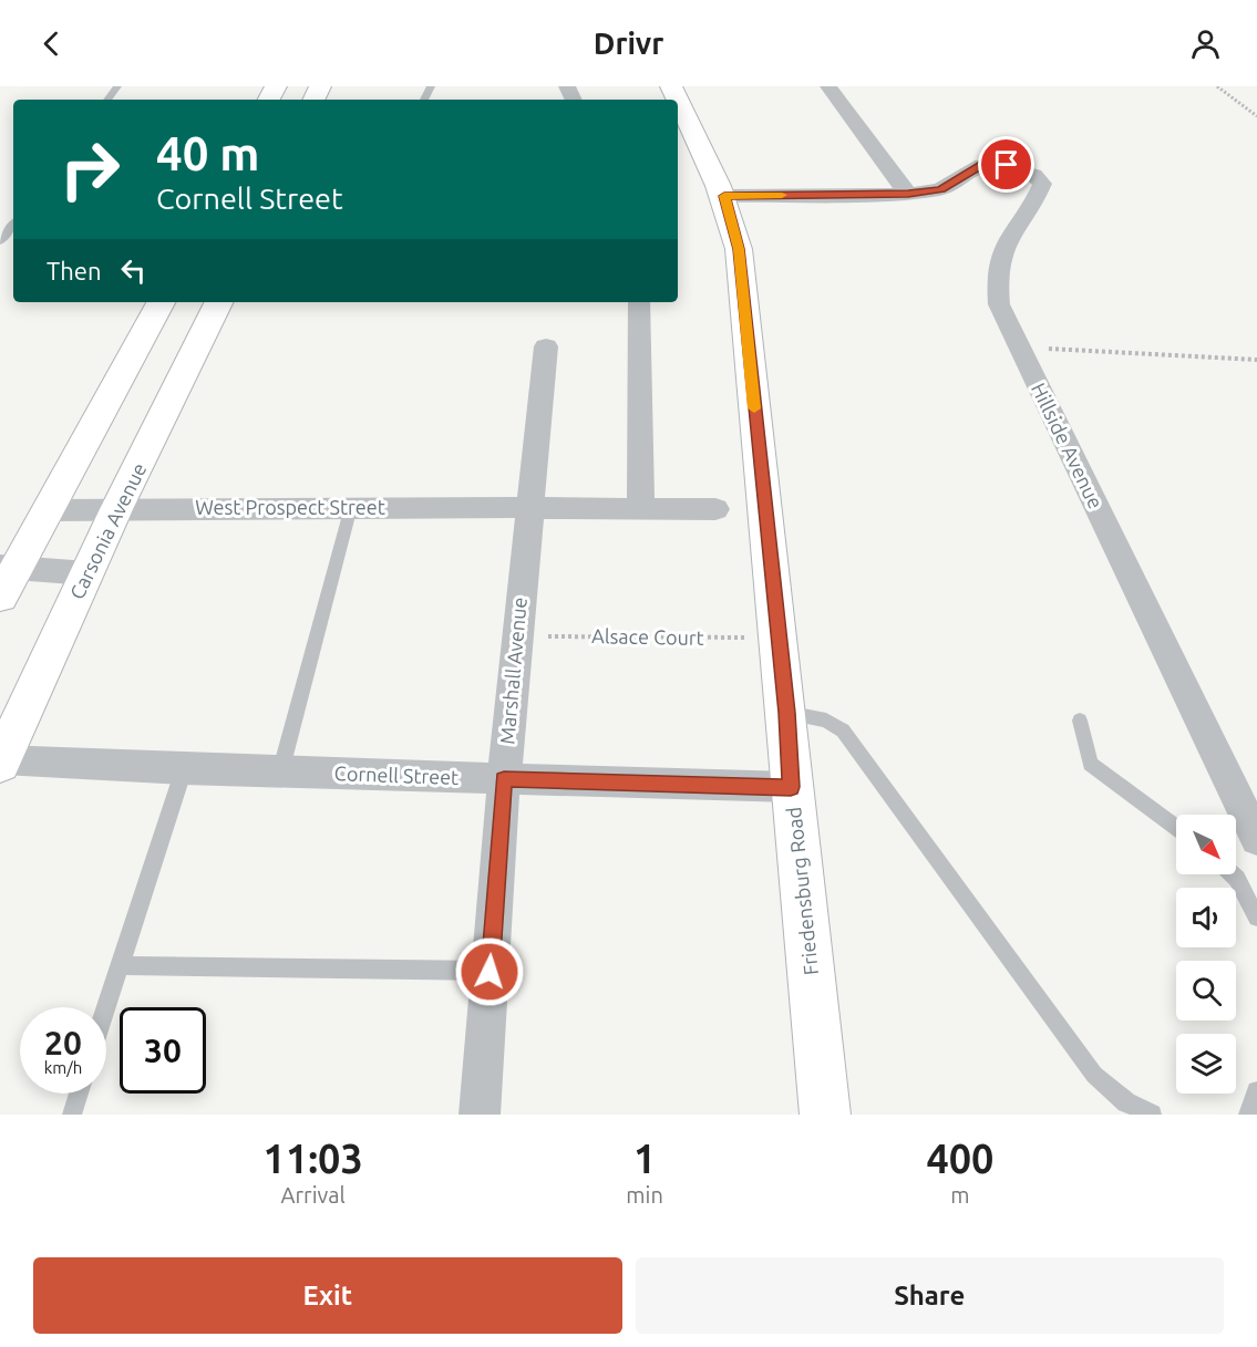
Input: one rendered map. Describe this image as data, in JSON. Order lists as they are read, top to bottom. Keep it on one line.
{"streets":{"main road":["Carsonia Avenue","Friedensburg Road"],"street":["Hillside Avenue","West Prospect Street","Marshall Avenue","Cornell Street"],"path":["Alsace Court"]},"crossings":[["West Prospect Street","Carsonia Avenue"],["West Prospect Street","Marshall Avenue"],["Carsonia Avenue","Cornell Street"],["Alsace Court","Marshall Avenue"],["Alsace Court","Friedensburg Road"],["Marshall Avenue","Cornell Street"],["Cornell Street","Friedensburg Road"]],"north":"bottom right","page":{"header":"Drivr","turn":["40 m","Cornell Street"],"then":"Then","speed":"20 km/h","limit":"30","eta":["11:03","Arrival","1","min","400","m"],"buttons":["Exit","Share"]}}
